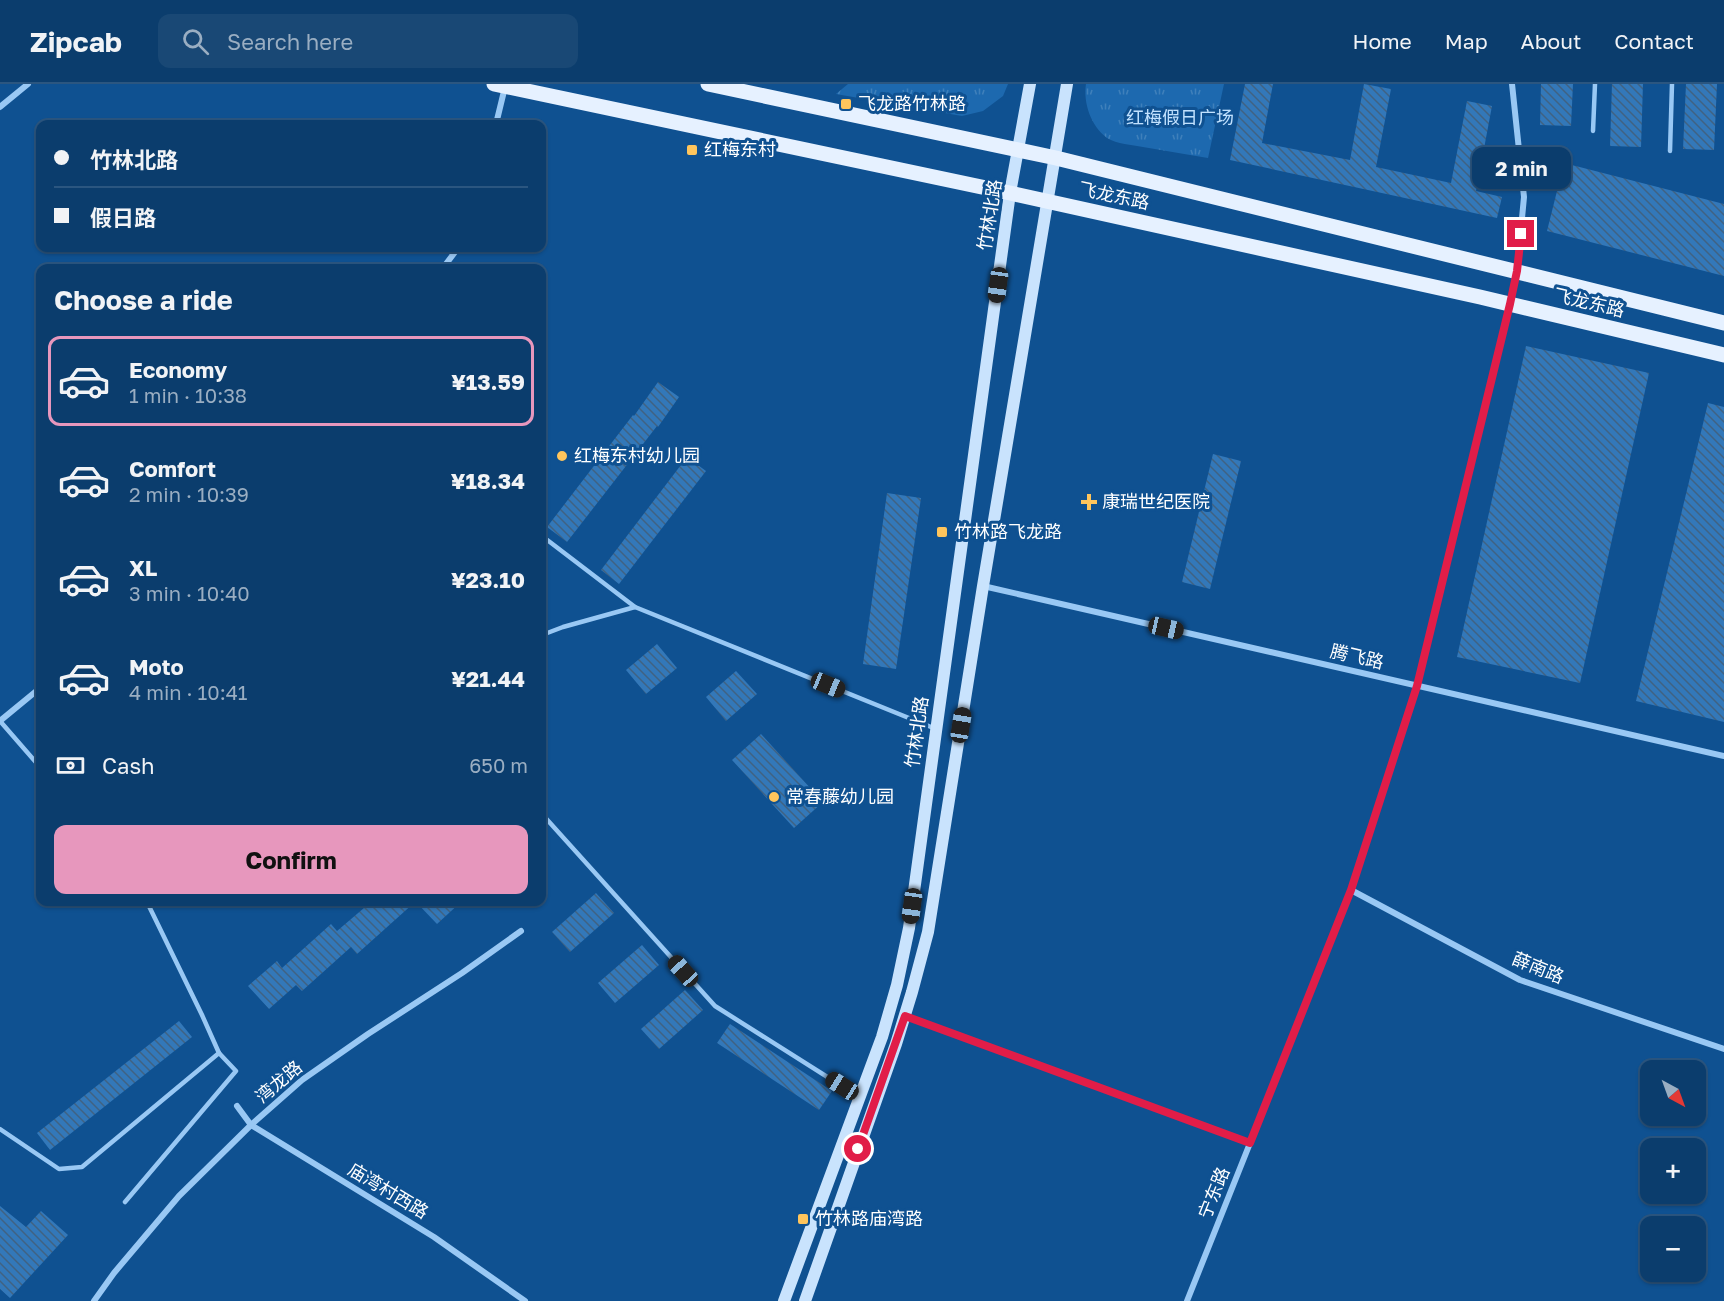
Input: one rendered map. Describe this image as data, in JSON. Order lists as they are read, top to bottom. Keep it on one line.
{"streets":{"main road":["飞龙东路","竹林北路"],"street":["腾飞路","薛南路","湾龙路","庙湾村西路","宁东路"]},"crossings":[["飞龙东路","竹林北路"],["飞龙东路","宁东路"],["腾飞路","宁东路"],["薛南路","宁东路"],["湾龙路","庙湾村西路"]],"parks":["红梅假日广场"],"places":{"transit":["飞龙路竹林路","红梅东村","竹林路飞龙路","竹林路庙湾路"],"other":["红梅东村幼儿园","常春藤幼儿园"],"health":["康瑞世纪医院"]},"north":"bottom right","page":{"header":"Zipcab","search":"Search here","nav":["Home","Map","About","Contact"],"banner":["竹林北路","假日路"],"bubble":"2 min","heading":"Choose a ride","list":[{"name":"Economy","note":"1 min · 10:38","value":"¥13.59"},{"name":"Comfort","note":"2 min · 10:39","value":"¥18.34"},{"name":"XL","note":"3 min · 10:40","value":"¥23.10"},{"name":"Moto","note":"4 min · 10:41","value":"¥21.44"}],"pay":["Cash","650 m"],"buttons":"Confirm","map_buttons":["+","−"]}}
